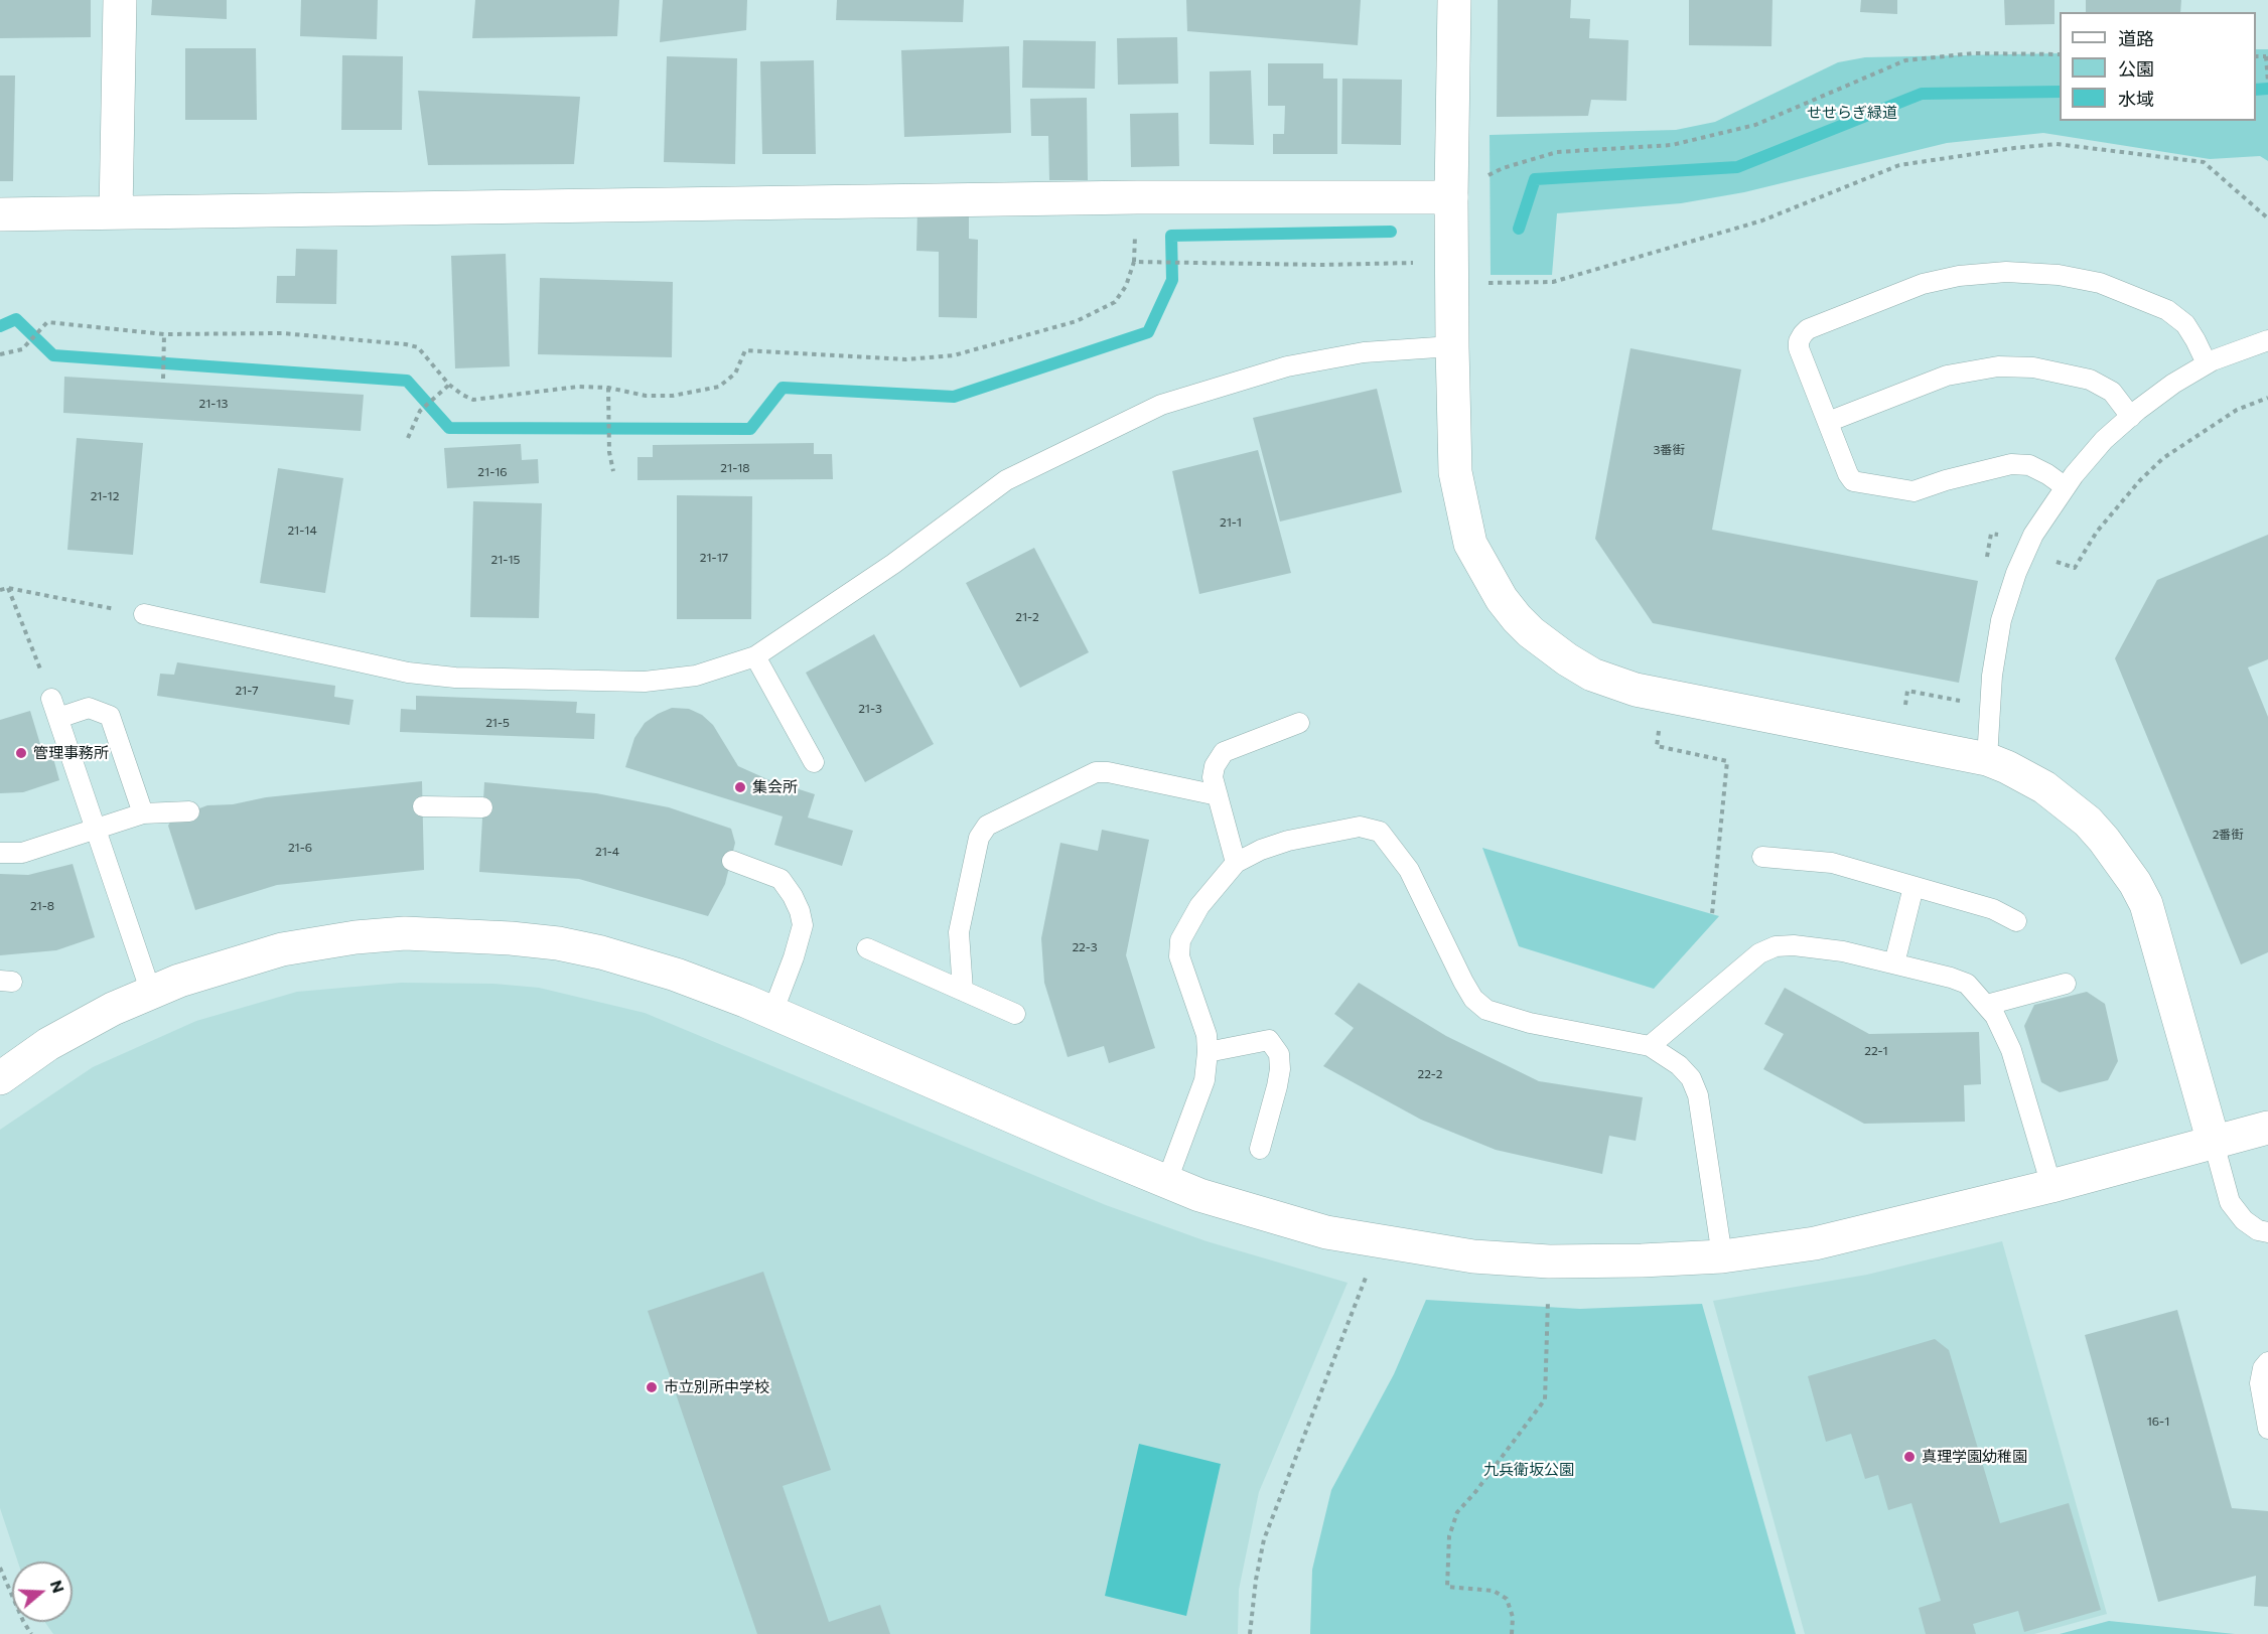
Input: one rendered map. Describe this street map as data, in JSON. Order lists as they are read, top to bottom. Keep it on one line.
{"parks":["せせらぎ緑道","九兵衛坂公園"],"places":["管理事務所","集会所","市立別所中学校","真理学園幼稚園"],"house_numbers":["21-13","3番街","21-18","21-16","21-12","21-1","21-14","21-17","21-15","21-2","21-7","21-3","21-5","2番街","21-6","21-4","21-8","22-3","22-1","22-2","16-1"],"legend":["道路","公園","水域"],"north":"right"}
